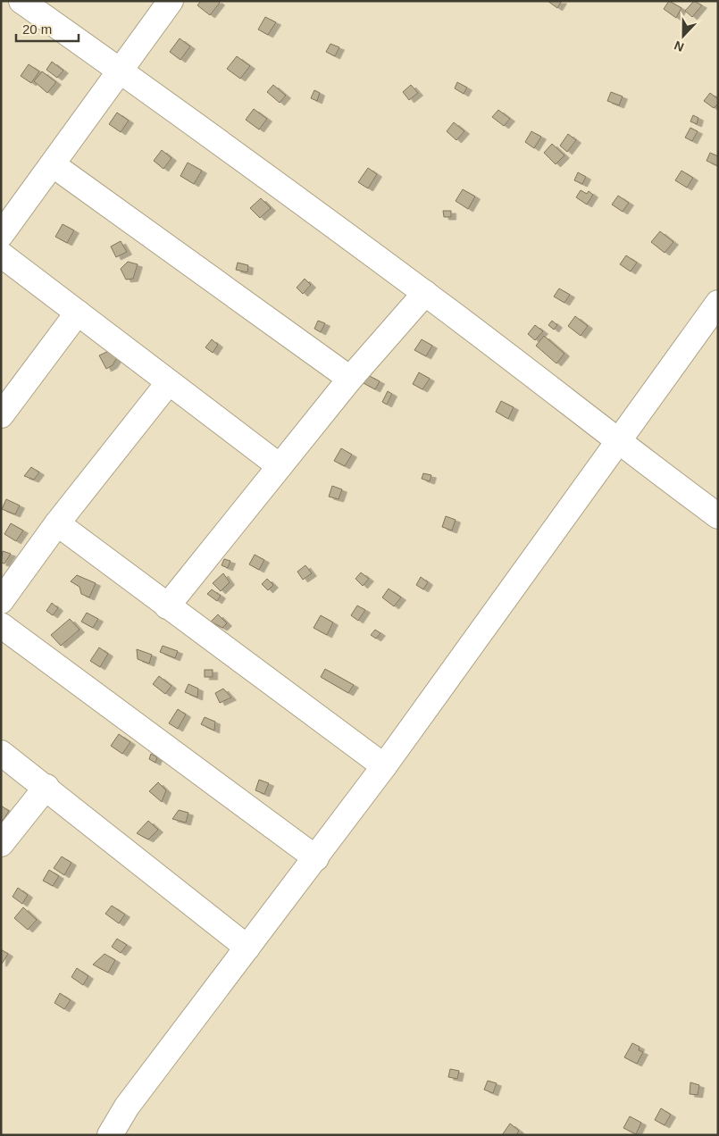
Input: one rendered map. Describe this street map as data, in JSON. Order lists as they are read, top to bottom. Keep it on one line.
{"scale_bar":"20 m","north":"bottom"}
